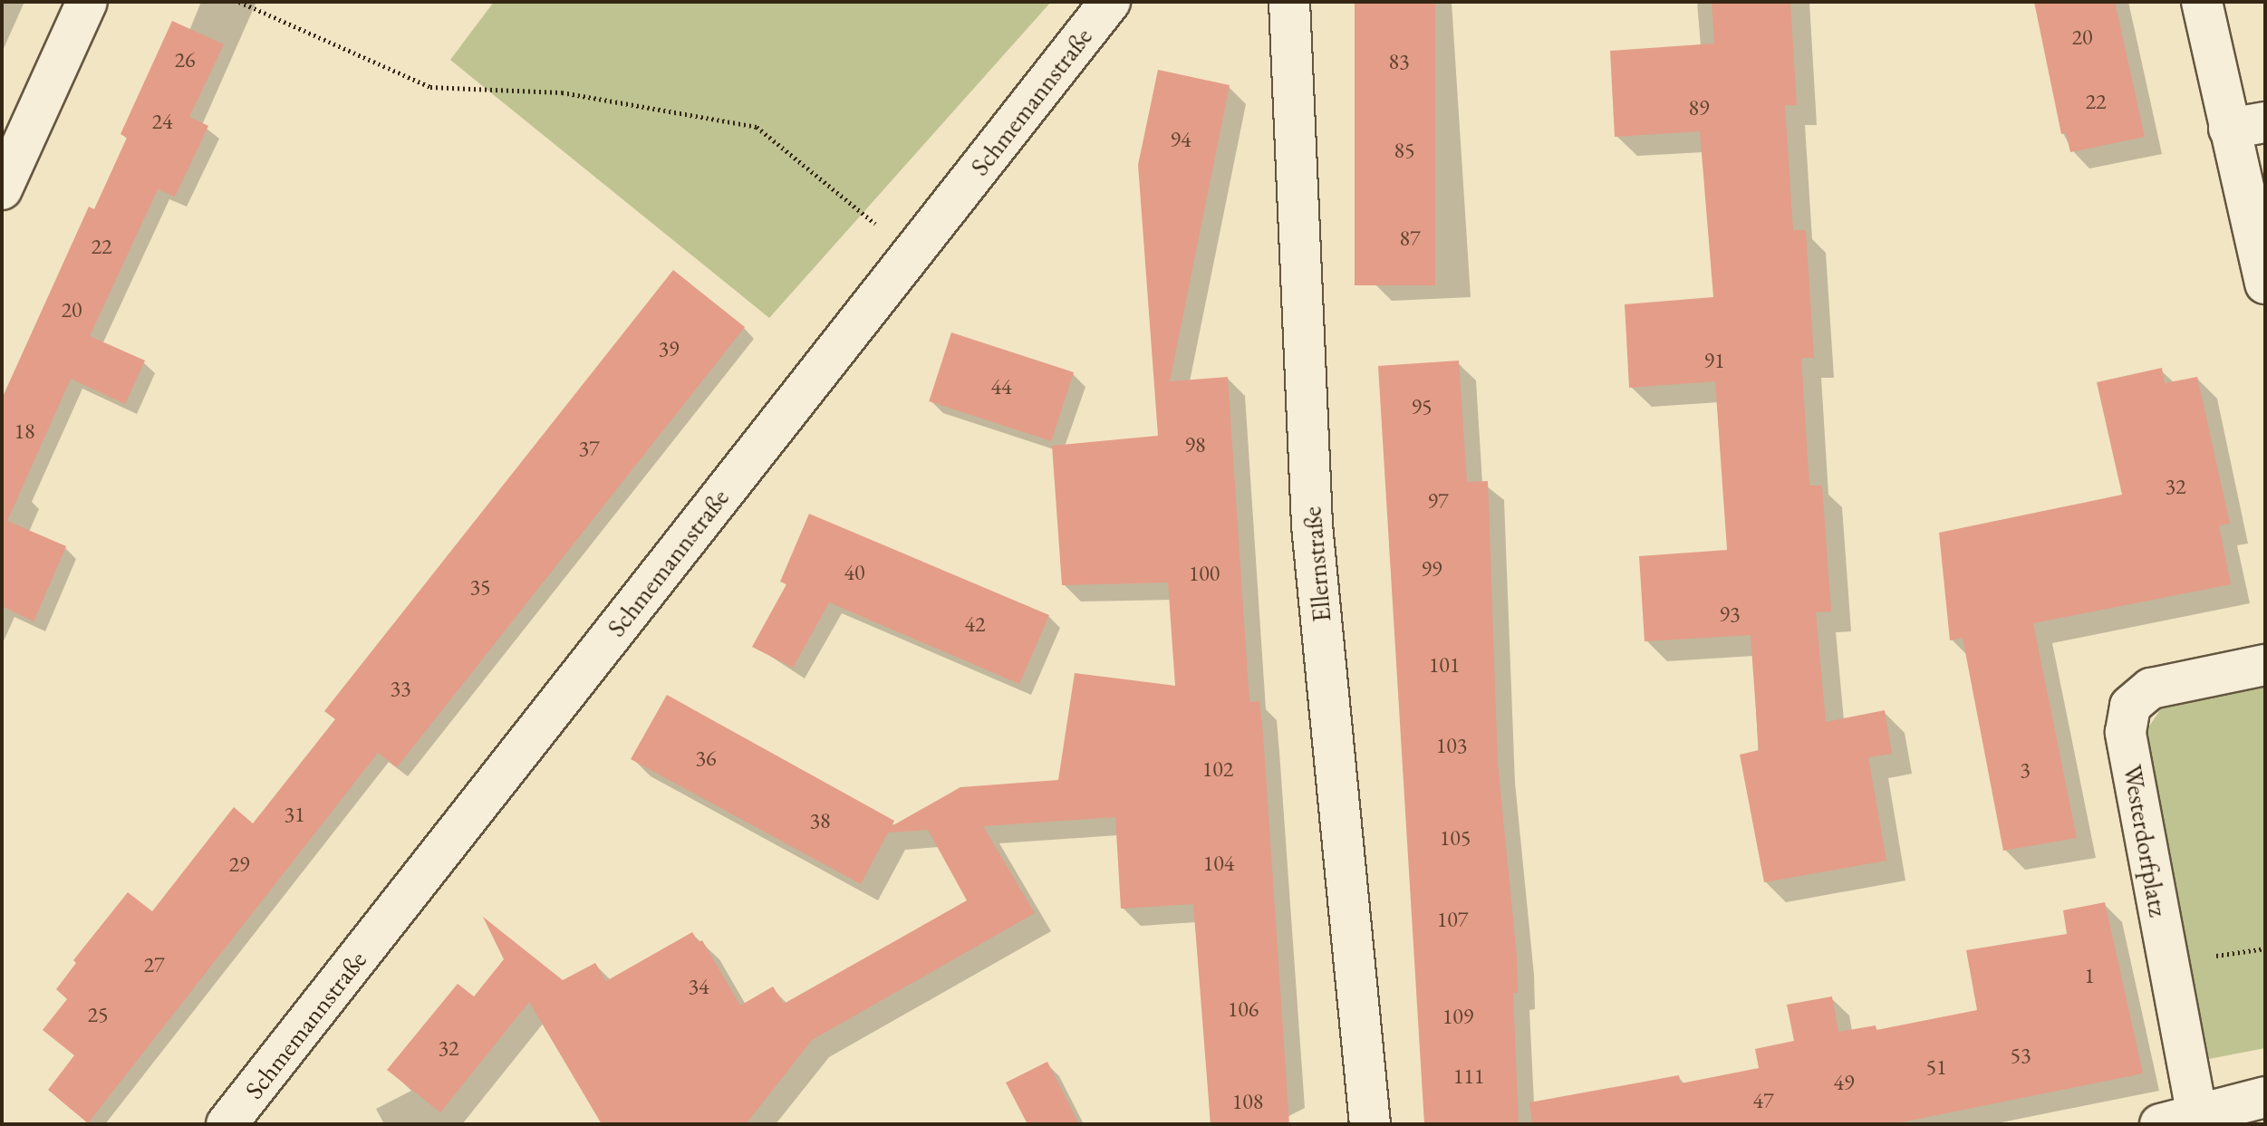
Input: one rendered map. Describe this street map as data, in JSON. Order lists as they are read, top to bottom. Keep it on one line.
{"streets":{"street":["Schmemannstraße","Ellernstraße","Westerdorfplatz"]},"house_numbers":["20","26","83","22","89","24","94","85","87","22","20","39","91","44","95","18","98","37","32","97","99","40","100","35","93","42","101","33","103","36","102","3","31","38","105","104","29","107","27","1","34","106","25","109","32","53","51","111","49","47","108"]}
